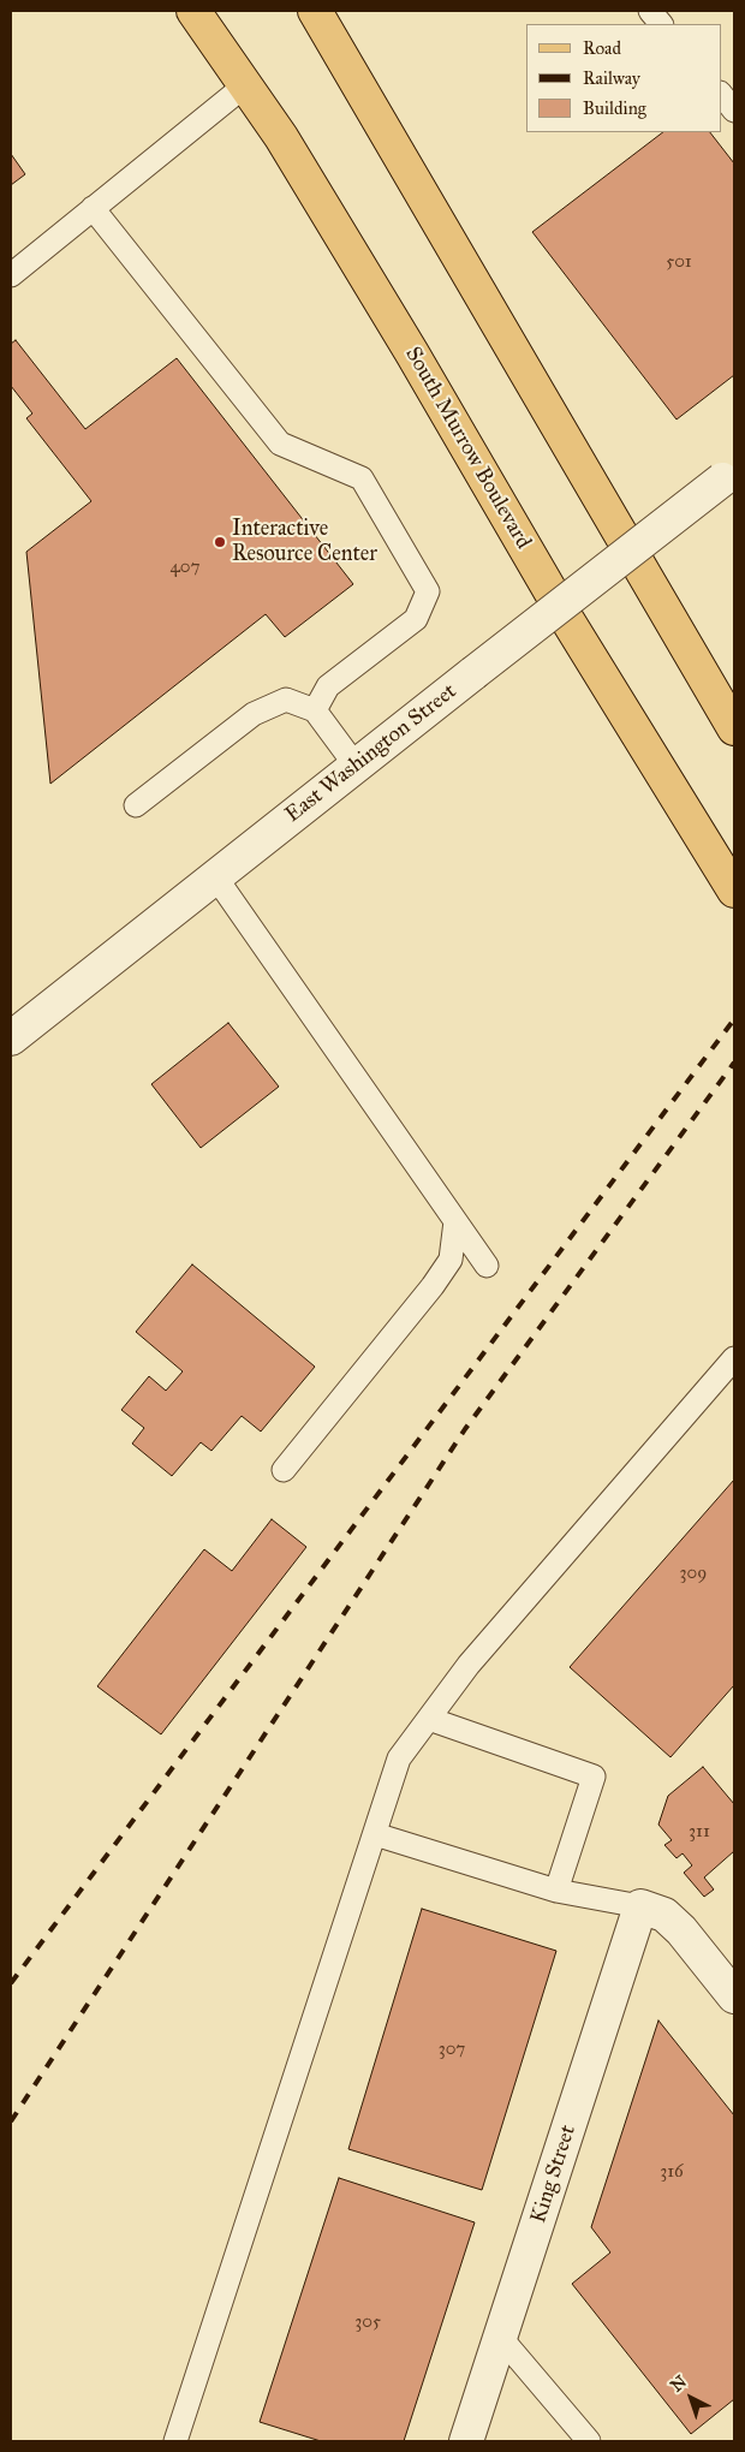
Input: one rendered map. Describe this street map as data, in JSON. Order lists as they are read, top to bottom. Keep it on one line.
{"streets":{"main road":["South Murrow Boulevard"],"street":["East Washington Street","King Street"]},"places":["Interactive Resource Center"],"house_numbers":["501","407","309","311","307","316","305"],"legend":["Road","Railway","Building"],"north":"top left"}
